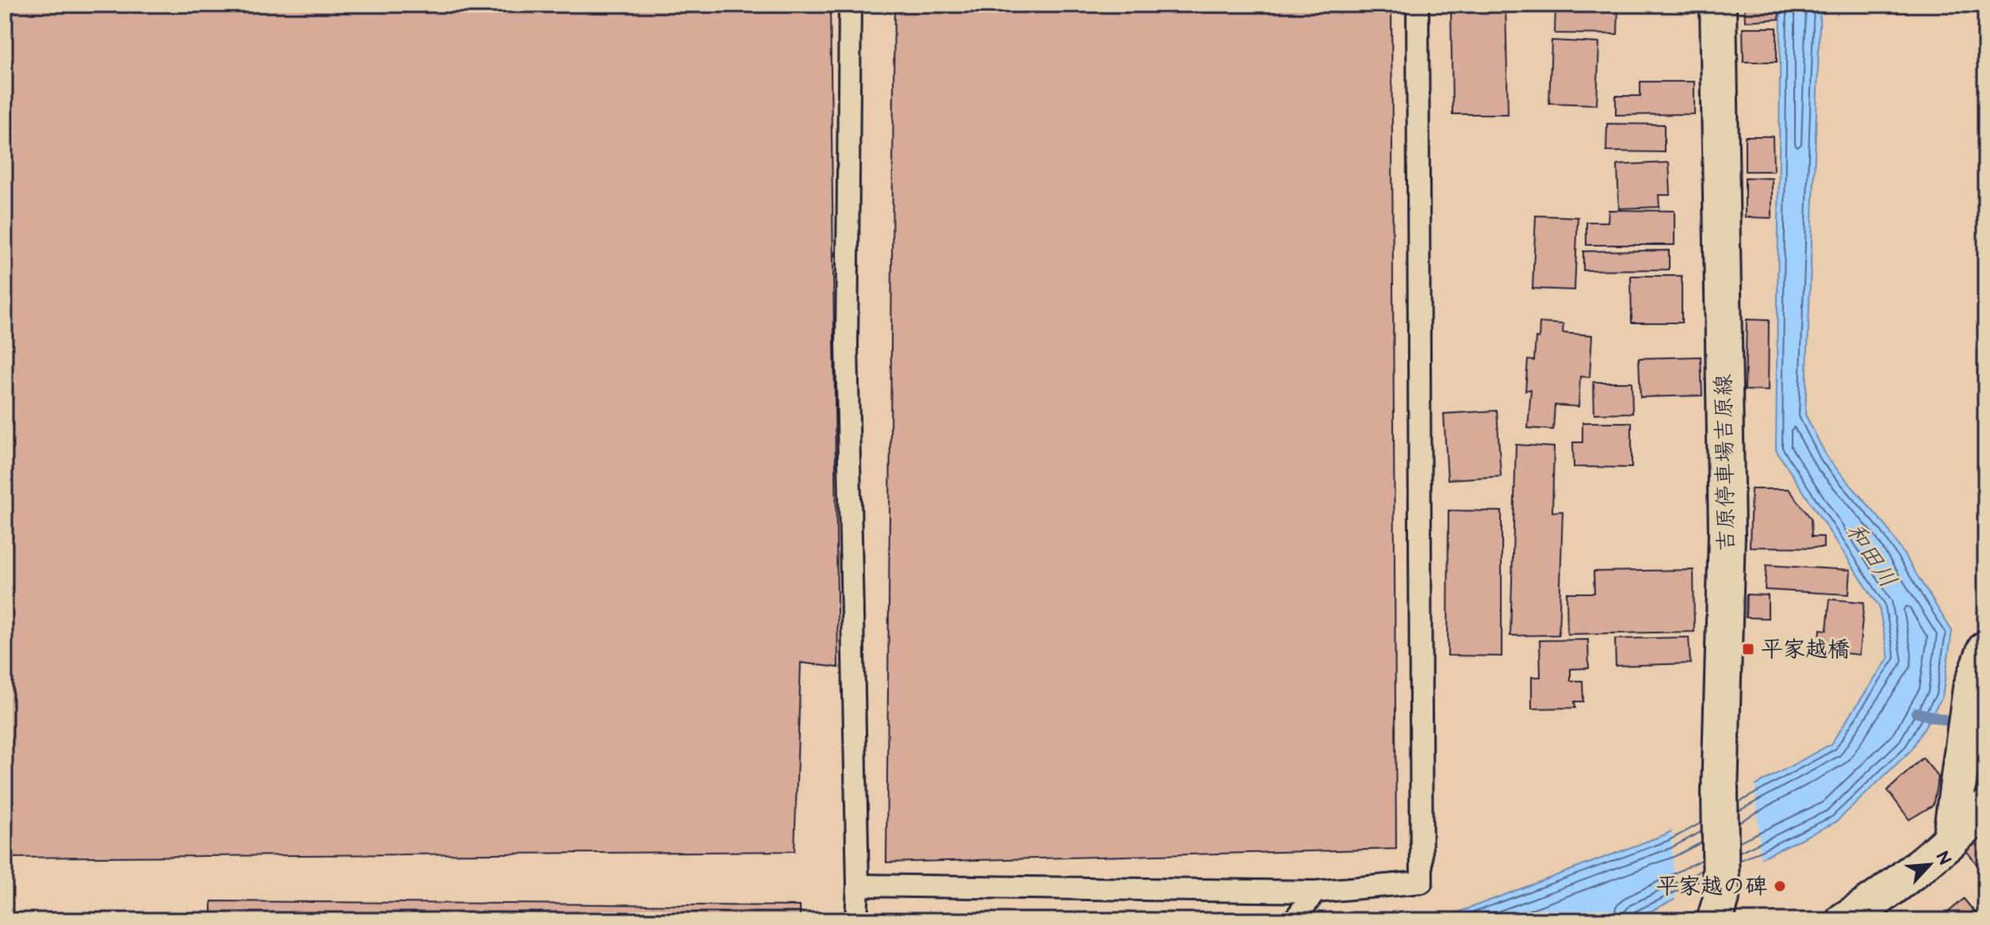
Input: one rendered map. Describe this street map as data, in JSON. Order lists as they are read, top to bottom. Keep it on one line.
{"streets":{"main road":["吉原停車場吉原線"]},"water":["和田川"],"places":{"transit":["平家越橋"],"other":["平家越の碑"]},"north":"top right"}
